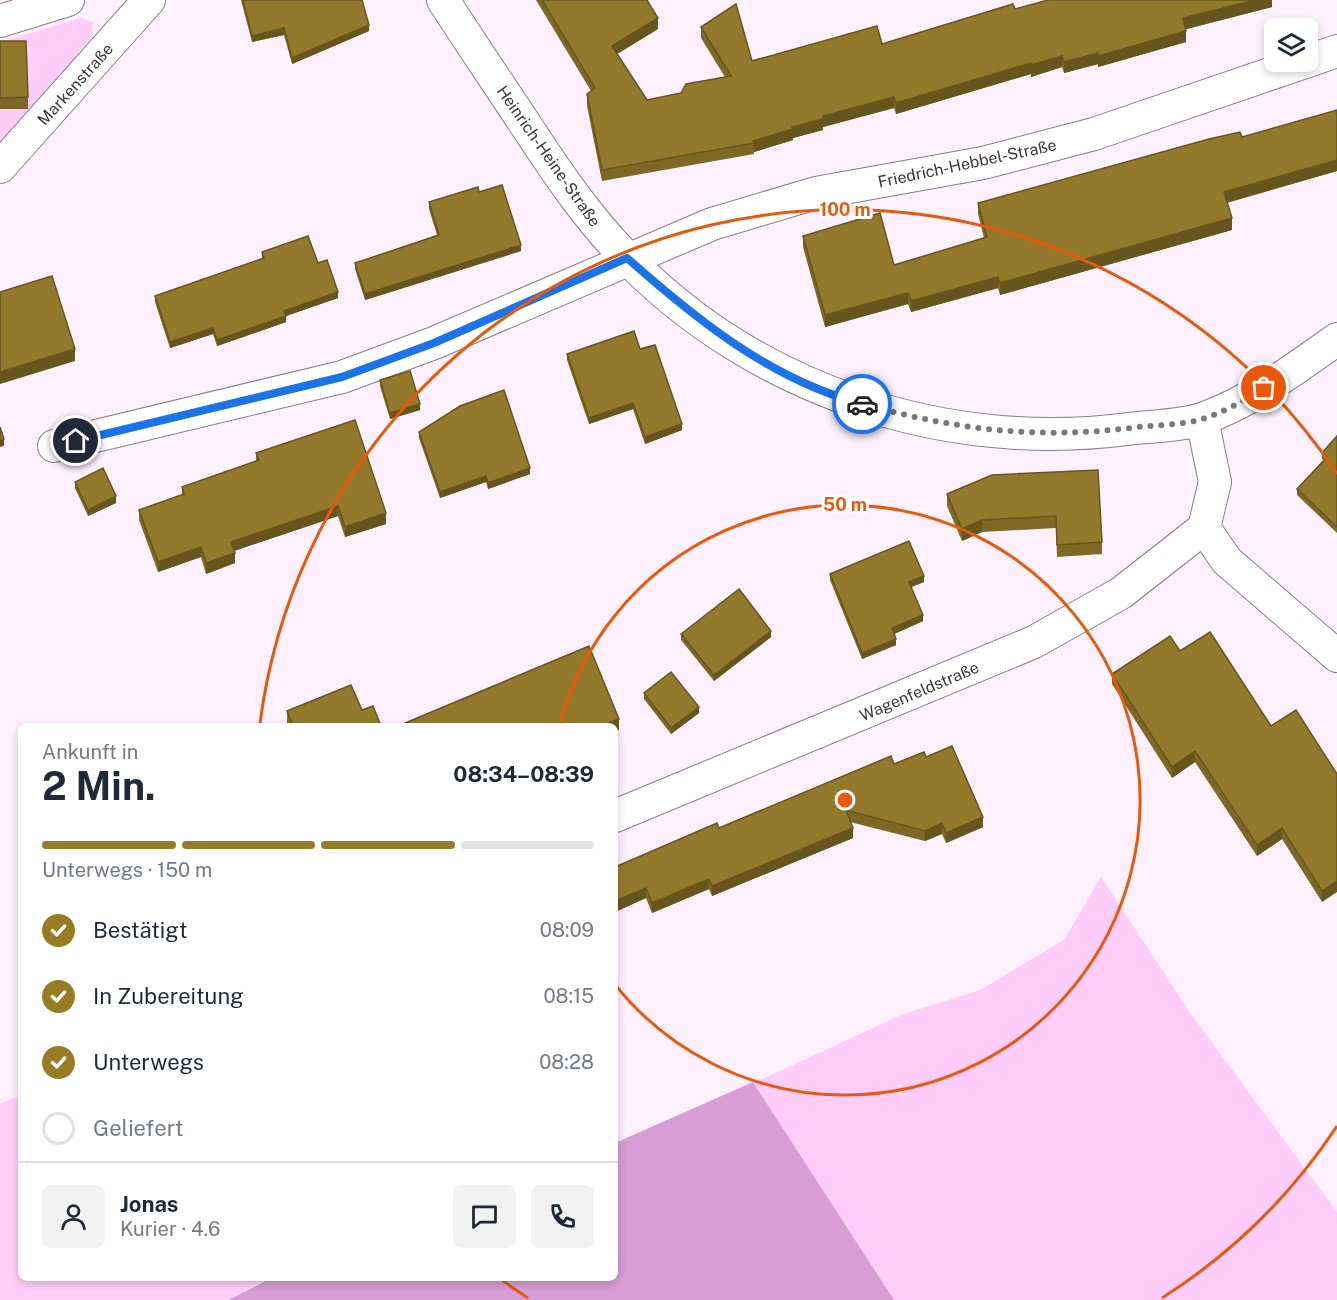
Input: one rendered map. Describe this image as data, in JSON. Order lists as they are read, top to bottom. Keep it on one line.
{"streets":{"street":["Markenstraße","Heinrich-Heine-Straße","Friedrich-Hebbel-Straße","Wagenfeldstraße"]},"crossings":[["Heinrich-Heine-Straße","Friedrich-Hebbel-Straße"]],"page":{"heading":["2 Min.","Ankunft in","08:34–08:39"],"panel":["Jonas","Kurier · 4.6"],"bar":"Unterwegs · 150 m","list":[["Bestätigt","08:09"],["In Zubereitung","08:15"],["Unterwegs","08:28"],"Geliefert"]},"rings":["100 m","50 m"]}
